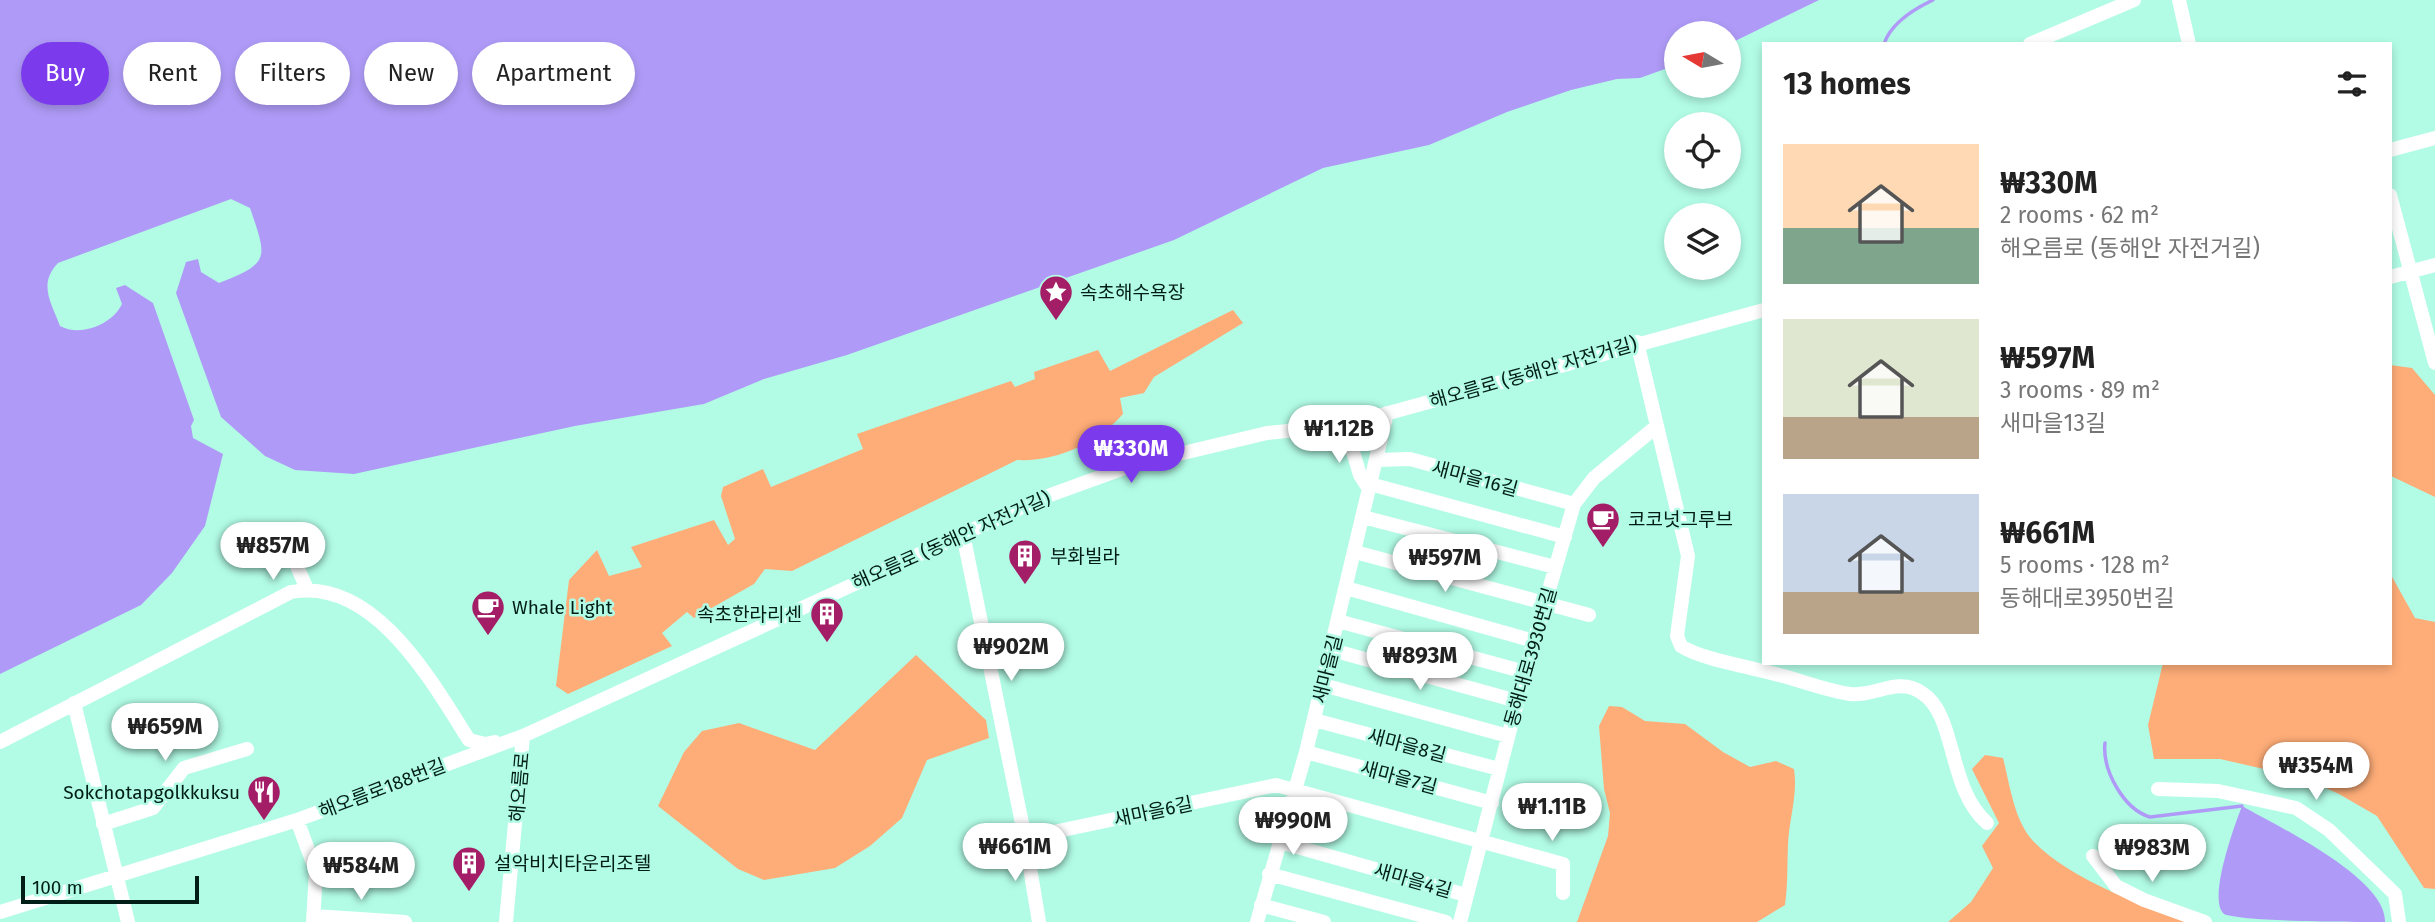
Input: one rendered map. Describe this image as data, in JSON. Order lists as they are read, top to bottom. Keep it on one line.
{"streets":{"street":["해오름로 (동해안 자전거길)","새마을16길","동해대로3930번길","새마을길","새마을8길","새마을7길","해오름로","해오름로188번길","새마을6길","새마을4길"]},"crossings":[["해오름로 (동해안 자전거길)","새마을길"],["해오름로 (동해안 자전거길)","해오름로"],["해오름로 (동해안 자전거길)","해오름로188번길"],["새마을16길","동해대로3930번길"],["새마을16길","새마을길"],["동해대로3930번길","새마을8길"],["동해대로3930번길","새마을7길"],["동해대로3930번길","새마을6길"],["동해대로3930번길","새마을4길"],["새마을길","새마을8길"],["새마을길","새마을7길"],["새마을길","새마을6길"],["새마을길","새마을4길"],["해오름로","해오름로188번길"]],"places":{"place":["속초해수욕장"],"cafe":["코코넛그루브","Whale Light"],"building":["부화빌라","속초한라리센","설악비치타운리조텔"],"restaurant":["Sokchotapgolkkuksu"]},"scale_bar":"100 m","north":"left","page":{"chip":["Buy","Rent","Filters","New","Apartment"],"heading":"13 homes","list":[{"name":"₩330M","note":"2 rooms · 62 m² · 해오름로 (동해안 자전거길)"},{"name":"₩597M","note":"3 rooms · 89 m² · 새마을13길"},{"name":"₩661M","note":"5 rooms · 128 m² · 동해대로3950번길"}],"price":["₩1.12B","₩330M","₩857M","₩597M","₩902M","₩893M","₩659M","₩354M","₩1.11B","₩990M","₩661M","₩983M","₩584M"],"scale":"100 m"}}
